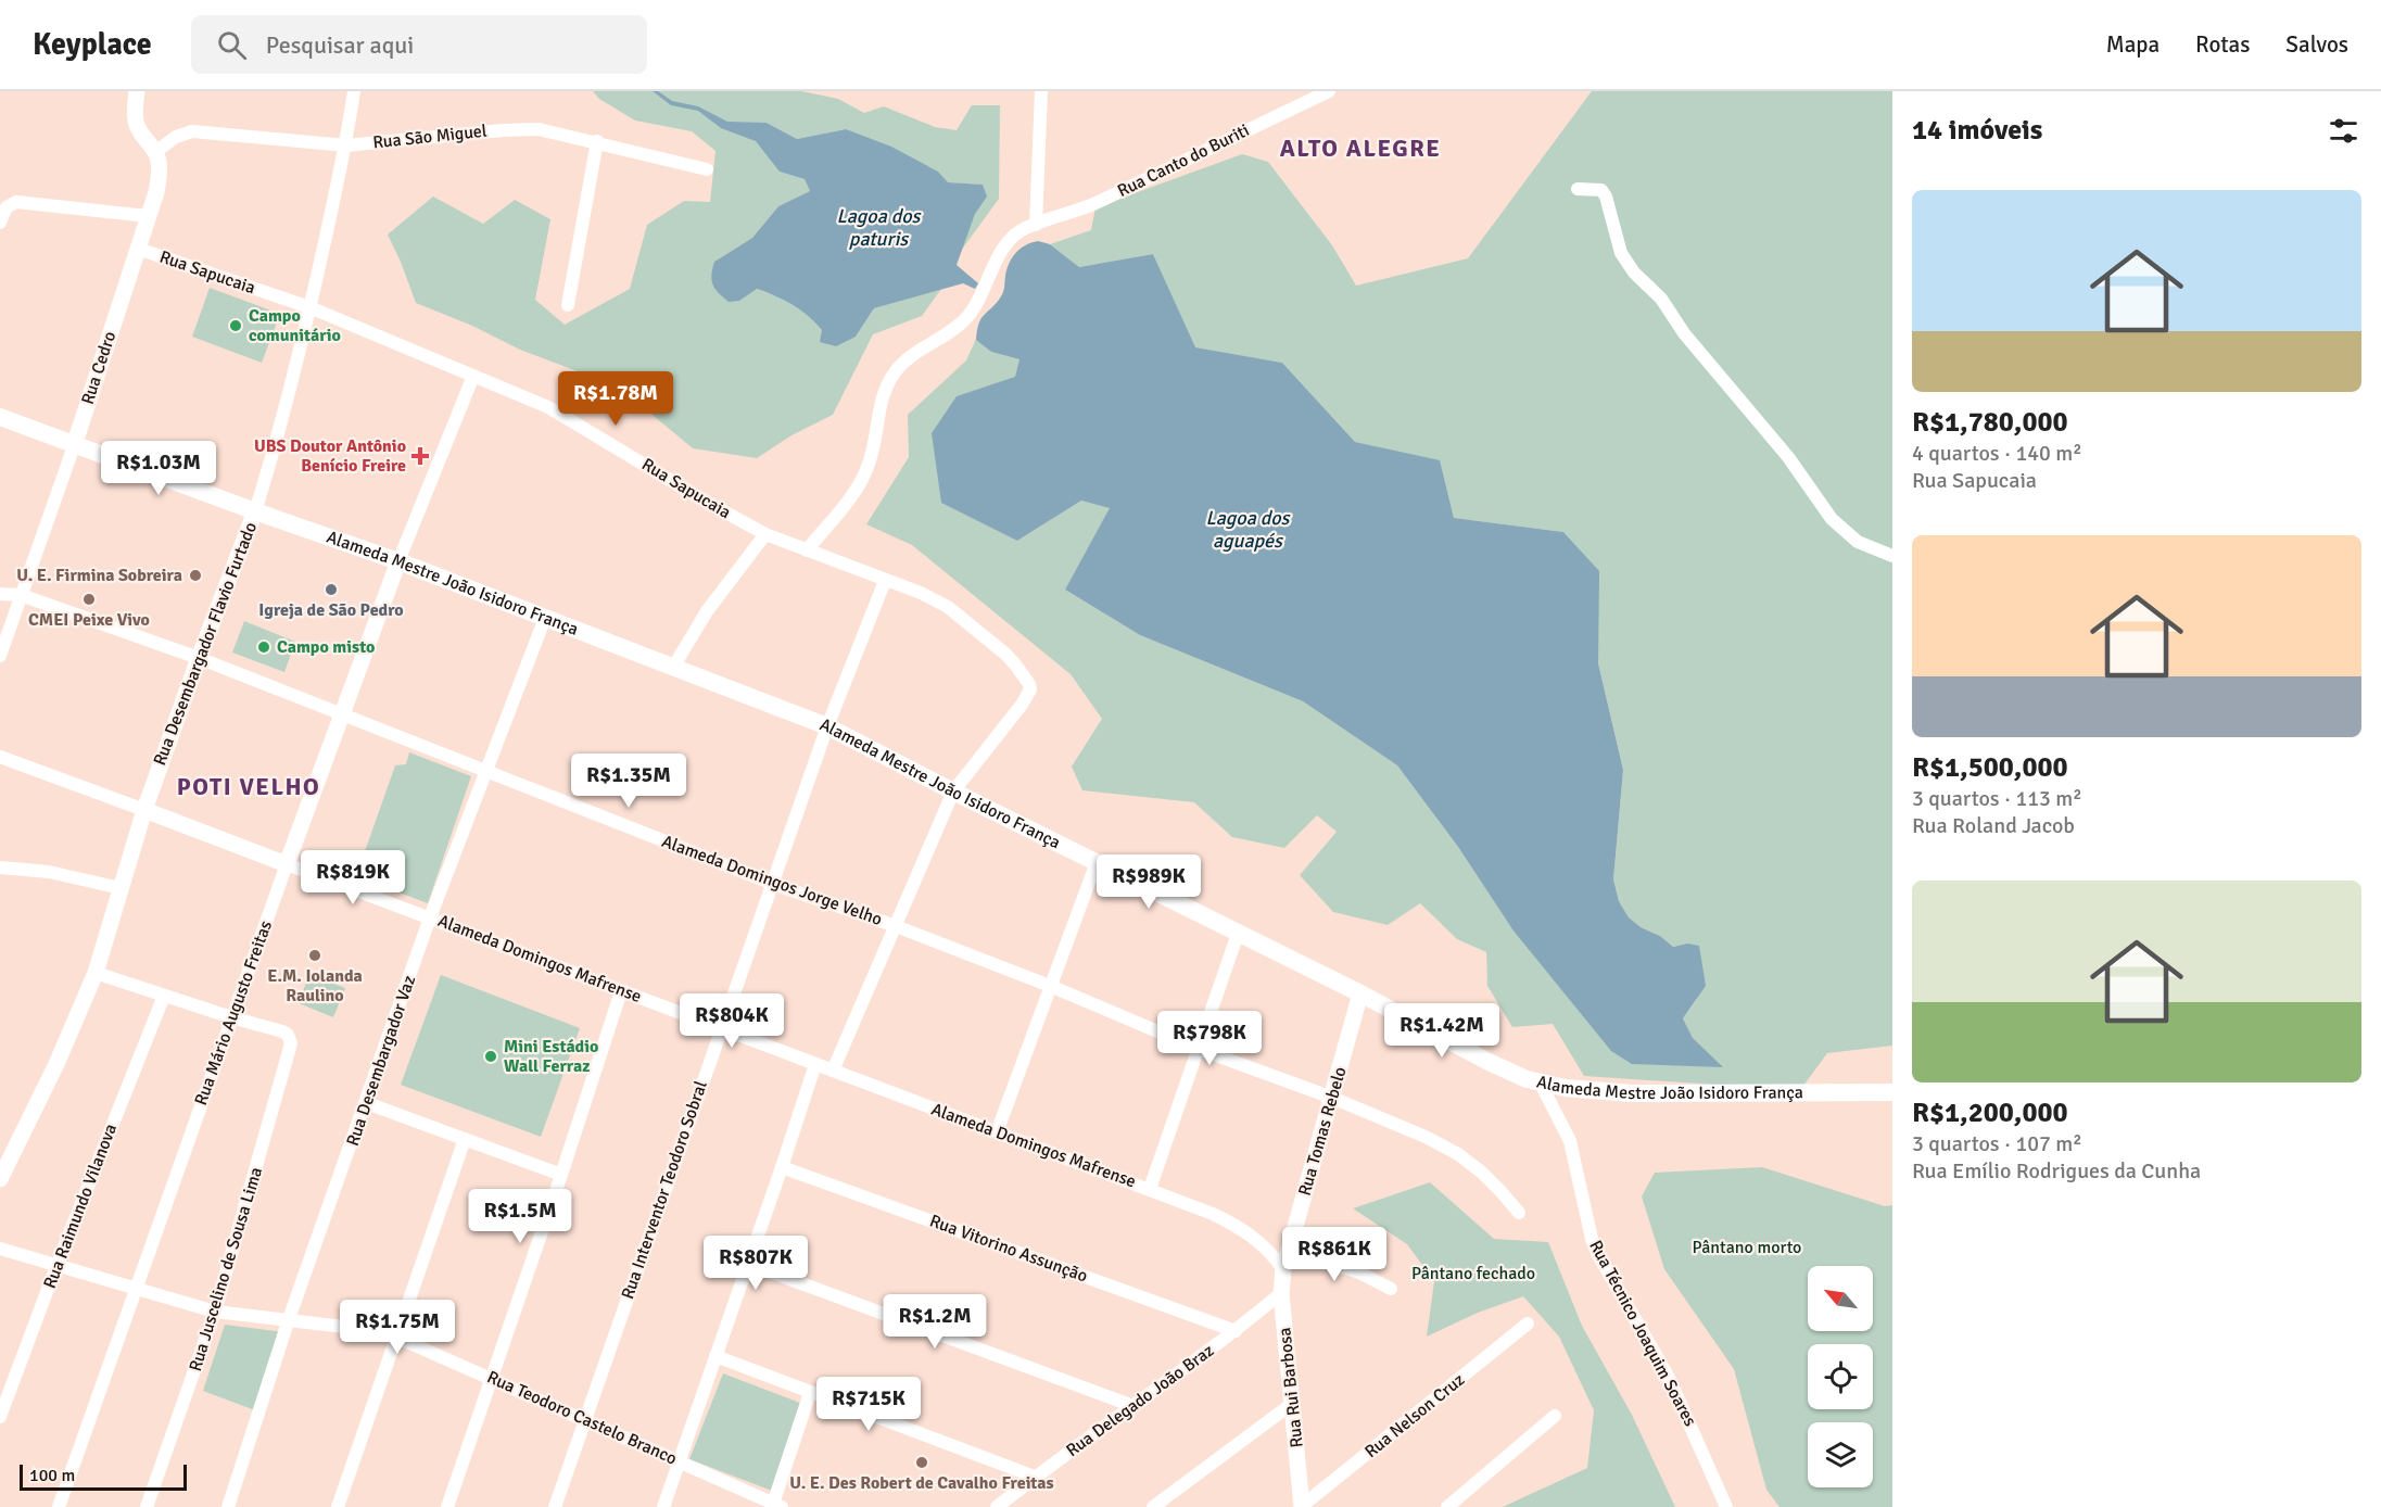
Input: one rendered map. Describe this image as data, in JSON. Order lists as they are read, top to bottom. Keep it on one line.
{"streets":{"main road":["Alameda Mestre João Isidoro França"],"street":["Rua São Miguel","Rua Canto do Buriti","Rua Sapucaia","Rua Cedro","Rua Desembargador Flavio Furtado","Alameda Domingos Jorge Velho","Alameda Domingos Mafrense","Rua Mário Augusto Freitas","Rua Desembargador Vaz","Rua Tomas Rebelo","Rua Interventor Teodoro Sobral","Rua Raimundo Vilanova","Rua Vitorino Assunção","Rua Juscelino de Sousa Lima","Rua Técnico Joaquim Soares","Rua Rui Barbosa","Rua Delegado João Braz","Rua Nelson Cruz","Rua Teodoro Castelo Branco"]},"crossings":[["Rua São Miguel","Rua Cedro"],["Rua São Miguel","Rua Desembargador Flavio Furtado"],["Rua Canto do Buriti","Rua Sapucaia"],["Rua Sapucaia","Rua Cedro"],["Rua Sapucaia","Alameda Mestre João Isidoro França"],["Rua Sapucaia","Rua Desembargador Flavio Furtado"],["Rua Sapucaia","Rua Mário Augusto Freitas"],["Rua Sapucaia","Rua Interventor Teodoro Sobral"],["Rua Cedro","Alameda Mestre João Isidoro França"],["Rua Cedro","Alameda Domingos Jorge Velho"],["Alameda Mestre João Isidoro França","Rua Desembargador Flavio Furtado"],["Alameda Mestre João Isidoro França","Rua Mário Augusto Freitas"],["Alameda Mestre João Isidoro França","Rua Desembargador Vaz"],["Alameda Mestre João Isidoro França","Rua Tomas Rebelo"],["Alameda Mestre João Isidoro França","Rua Interventor Teodoro Sobral"],["Alameda Mestre João Isidoro França","Rua Técnico Joaquim Soares"],["Rua Desembargador Flavio Furtado","Alameda Domingos Jorge Velho"],["Rua Desembargador Flavio Furtado","Alameda Domingos Mafrense"],["Alameda Domingos Jorge Velho","Rua Mário Augusto Freitas"],["Alameda Domingos Jorge Velho","Rua Desembargador Vaz"],["Alameda Domingos Jorge Velho","Rua Tomas Rebelo"],["Alameda Domingos Jorge Velho","Rua Interventor Teodoro Sobral"],["Alameda Domingos Mafrense","Rua Mário Augusto Freitas"],["Alameda Domingos Mafrense","Rua Desembargador Vaz"],["Alameda Domingos Mafrense","Rua Tomas Rebelo"],["Alameda Domingos Mafrense","Rua Interventor Teodoro Sobral"],["Alameda Domingos Mafrense","Rua Rui Barbosa"],["Rua Mário Augusto Freitas","Rua Juscelino de Sousa Lima"],["Rua Mário Augusto Freitas","Rua Teodoro Castelo Branco"],["Rua Desembargador Vaz","Rua Teodoro Castelo Branco"],["Rua Tomas Rebelo","Rua Rui Barbosa"],["Rua Interventor Teodoro Sobral","Rua Teodoro Castelo Branco"],["Rua Raimundo Vilanova","Rua Teodoro Castelo Branco"],["Rua Vitorino Assunção","Rua Delegado João Braz"],["Rua Juscelino de Sousa Lima","Rua Teodoro Castelo Branco"],["Rua Rui Barbosa","Rua Delegado João Braz"],["Rua Rui Barbosa","Rua Nelson Cruz"]],"districts":["ALTO ALEGRE","POTI VELHO"],"water":["Lagoa dos paturis","Lagoa dos aguapés"],"parks":["Pântano morto","Pântano fechado"],"places":{"other":["Campo comunitário","U. E. Firmina Sobreira","Igreja de São Pedro","CMEI Peixe Vivo","Campo misto","E.M. Iolanda Raulino","Mini Estádio Wall Ferraz","U. E. Des Robert de Cavalho Freitas"],"health":["UBS Doutor Antônio Benício Freire"]},"scale_bar":"100 m","north":"top left","page":{"header":"Keyplace","search":"Pesquisar aqui","nav":["Mapa","Rotas","Salvos"],"heading":"14 imóveis","list":[{"name":"R$1,780,000","note":"4 quartos · 140 m² · Rua Sapucaia"},{"name":"R$1,500,000","note":"3 quartos · 113 m² · Rua Roland Jacob"},{"name":"R$1,200,000","note":"3 quartos · 107 m² · Rua Emílio Rodrigues da Cunha"}],"price":["R$1.78M","R$1.03M","R$1.35M","R$819K","R$989K","R$804K","R$1.42M","R$798K","R$1.5M","R$861K","R$807K","R$1.2M","R$1.75M","R$715K"],"scale":"100 m"}}
